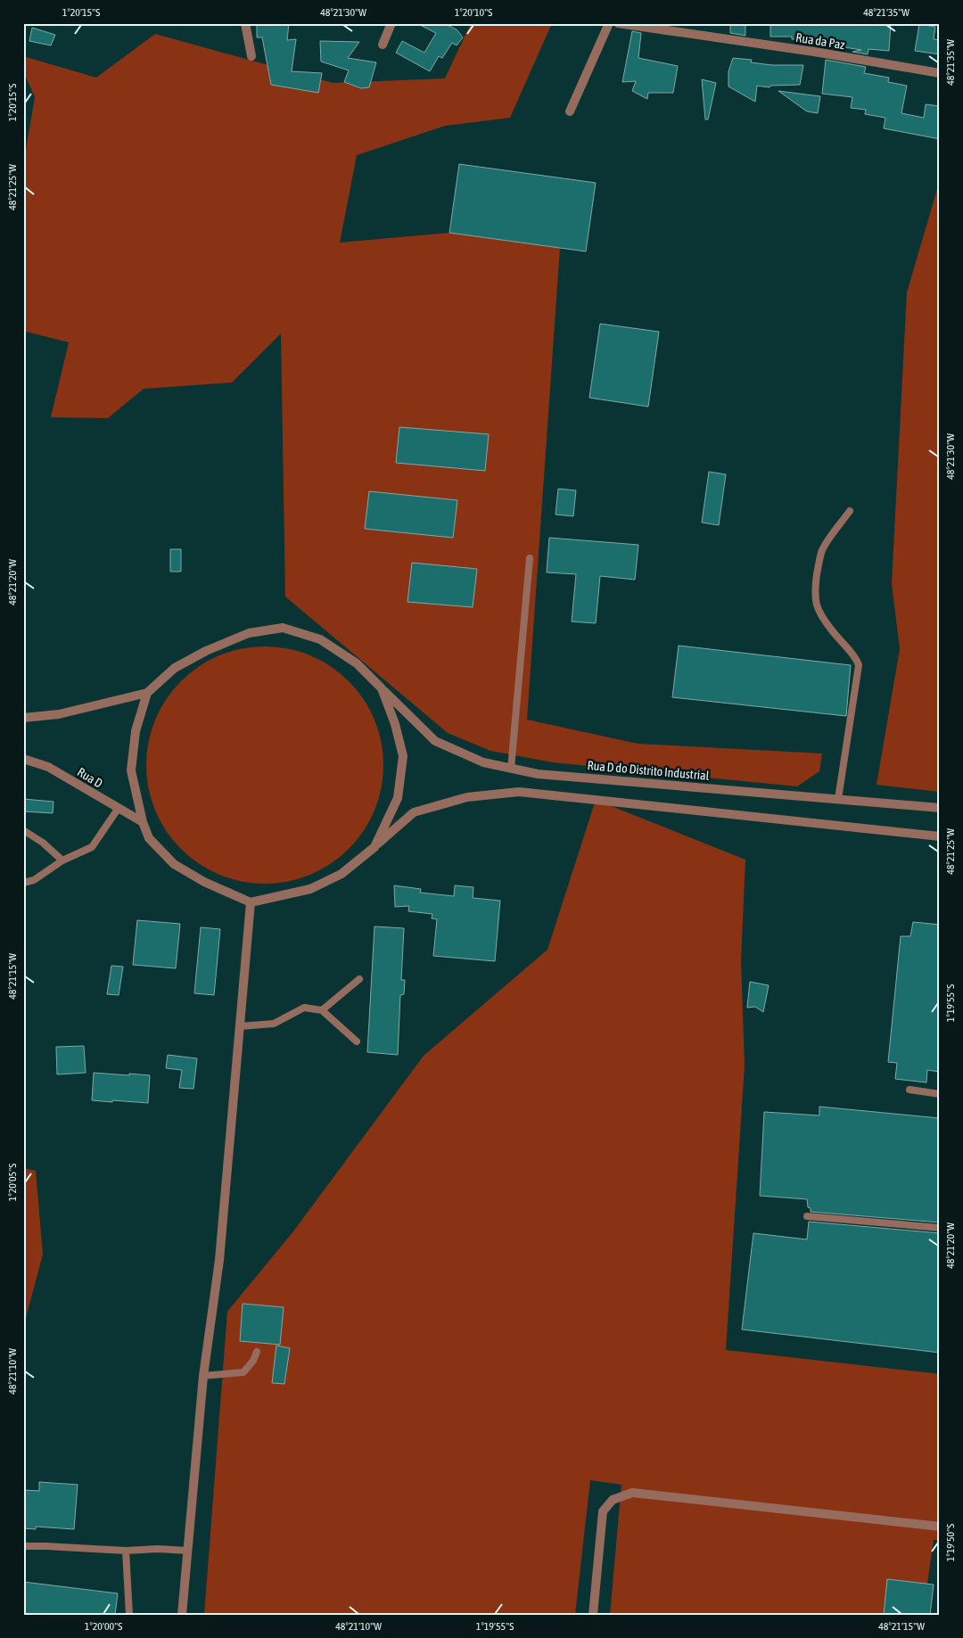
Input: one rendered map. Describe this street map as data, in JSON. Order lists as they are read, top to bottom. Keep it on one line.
{"streets":{"street":["Rua da Paz","Rua D do Distrito Industrial","Rua D"]},"coordinates":["1°20'15\"S","48°21'30\"W","1°20'10\"S","48°21'35\"W","48°21'25\"W","48°21'20\"W","48°21'15\"W","1°19'55\"S","1°20'05\"S","48°21'10\"W","1°19'50\"S","1°20'00\"S"]}
